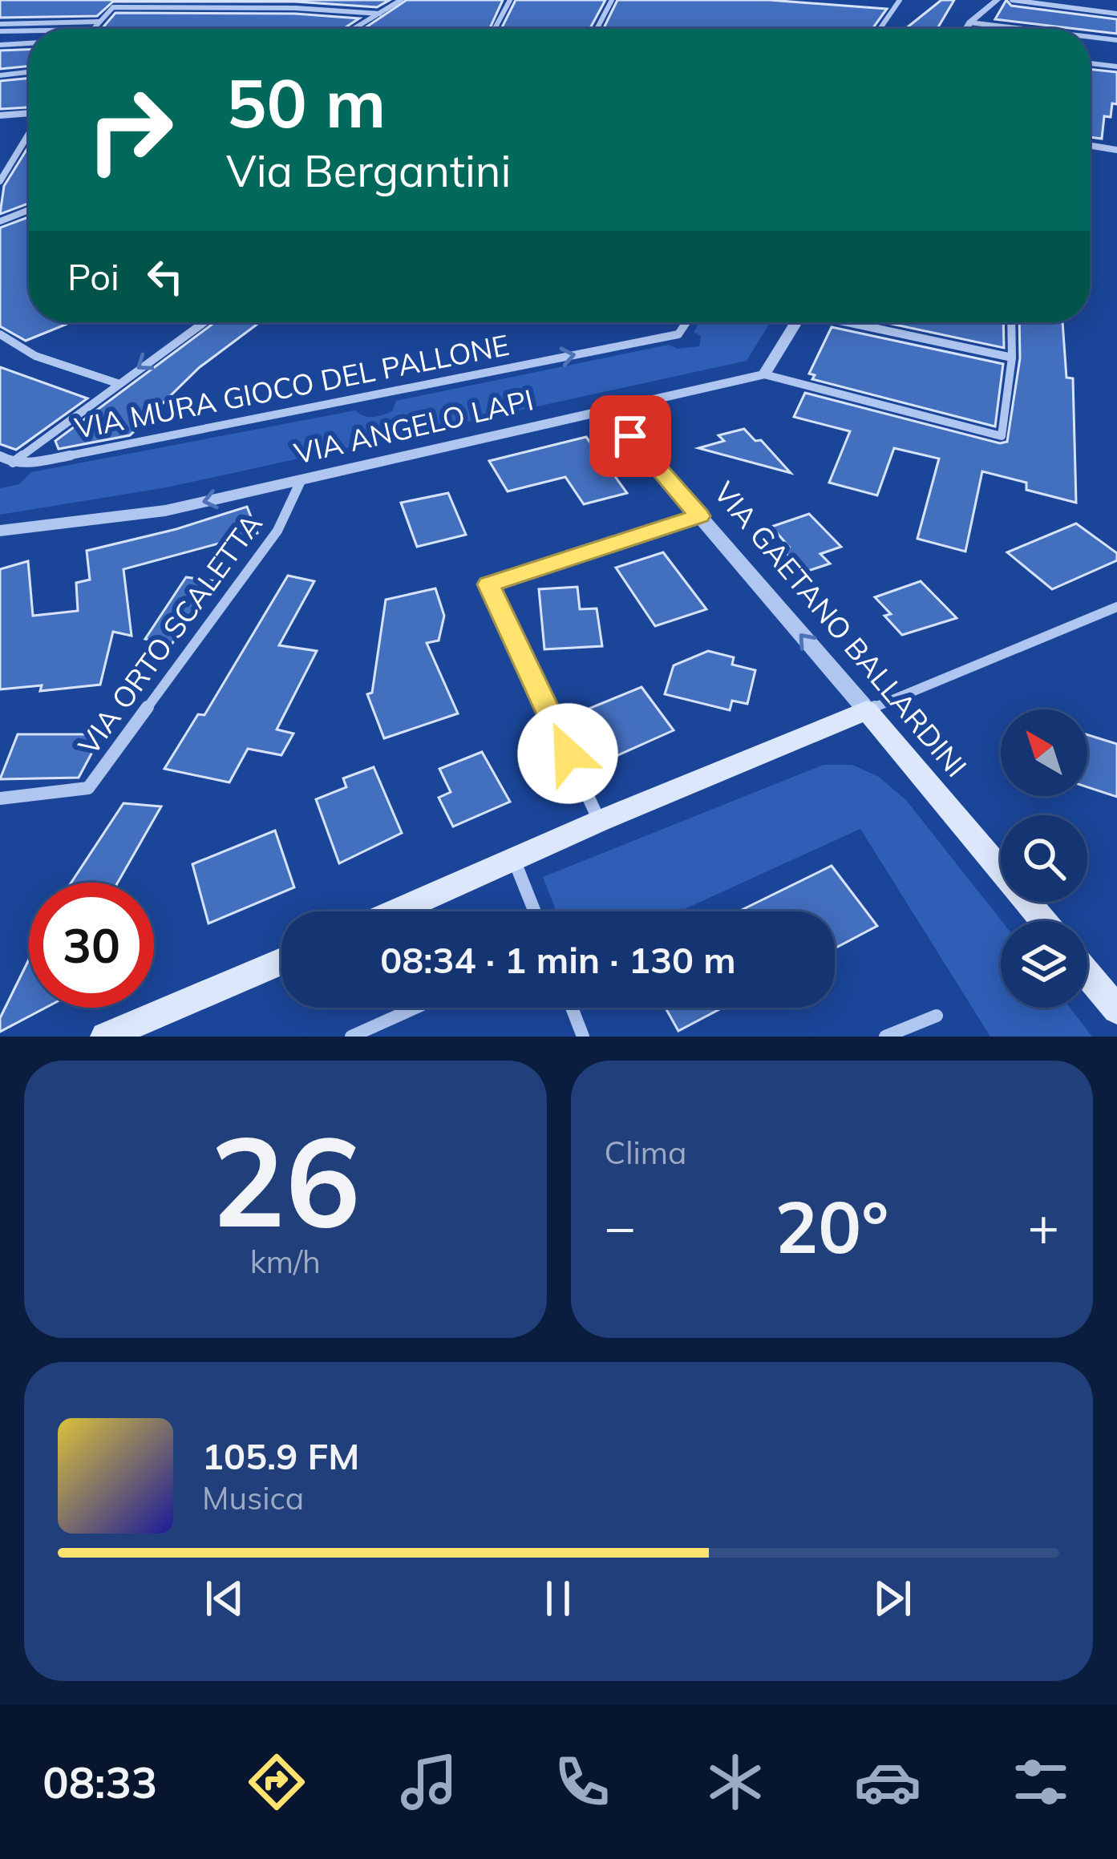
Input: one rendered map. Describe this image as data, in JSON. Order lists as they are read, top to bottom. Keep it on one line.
{"streets":{"main road":["VIA GAETANO BALLARDINI"],"street":["VIA MURA GIOCO DEL PALLONE","VIA ANGELO LAPI","VIA ORTO SCALETTA"]},"crossings":[["VIA ANGELO LAPI","VIA GAETANO BALLARDINI"],["VIA ANGELO LAPI","VIA ORTO SCALETTA"]],"one_way":["VIA MURA GIOCO DEL PALLONE","VIA ANGELO LAPI","VIA GAETANO BALLARDINI"],"north":"top left","page":{"turn":["50 m","Via Bergantini"],"then":"Poi","limit":"30","trip":"08:34 · 1 min · 130 m","tile":[["26","km/h"],"Clima"],"heat":["−","20°","+"],"song":["105.9 FM","Musica"],"tabs":"08:33"}}
